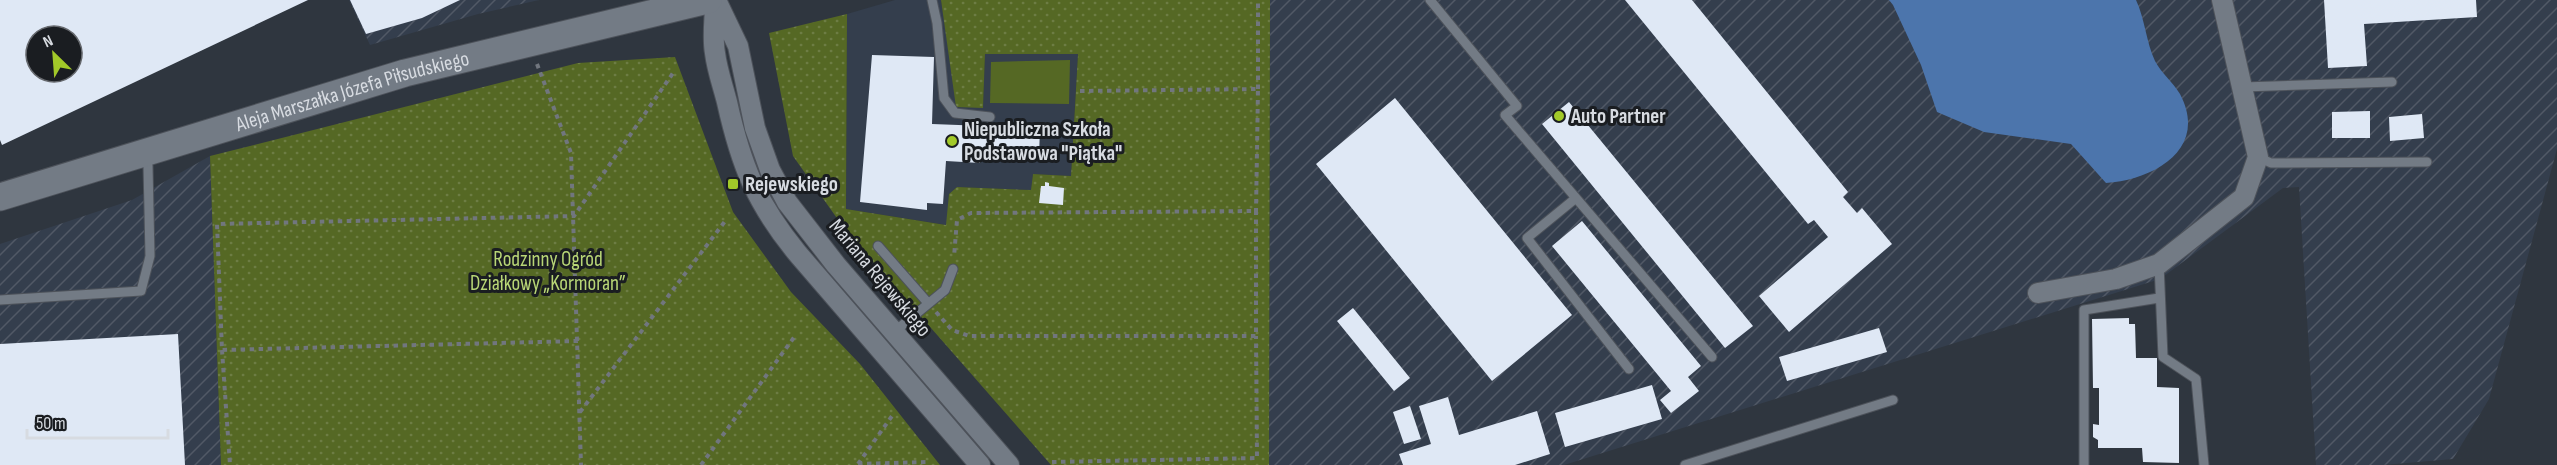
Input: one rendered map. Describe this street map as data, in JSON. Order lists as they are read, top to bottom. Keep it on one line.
{"streets":{"street":["Aleja Marszałka Józefa Piłsudskiego","Mariana Rejewskiego"]},"parks":["Rodzinny Ogród Działkowy „Kormoran”"],"places":{"other":["Auto Partner","Niepubliczna Szkoła Podstawowa \"Piątka\""],"transit":["Rejewskiego"]},"scale_bar":"50 m","north":"top left"}
